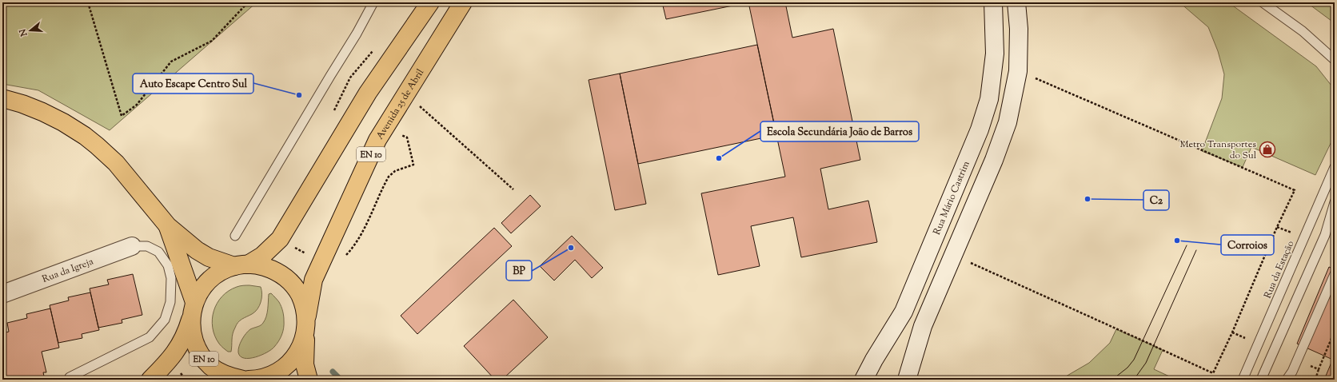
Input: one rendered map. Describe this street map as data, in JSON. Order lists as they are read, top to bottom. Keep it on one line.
{"streets":{"main road":["Avenida 25 de Abril","EN 10"],"street":["Rua Mário Castrim","Rua da Igreja"],"lane":["Rua da Estação"]},"crossings":[["Avenida 25 de Abril","EN 10"]],"places":{"other":["Auto Escape Centro Sul","Escola Secundária João de Barros","C2","Corroios","BP"],"shop":["Metro Transportes do Sul"]},"north":"left"}
